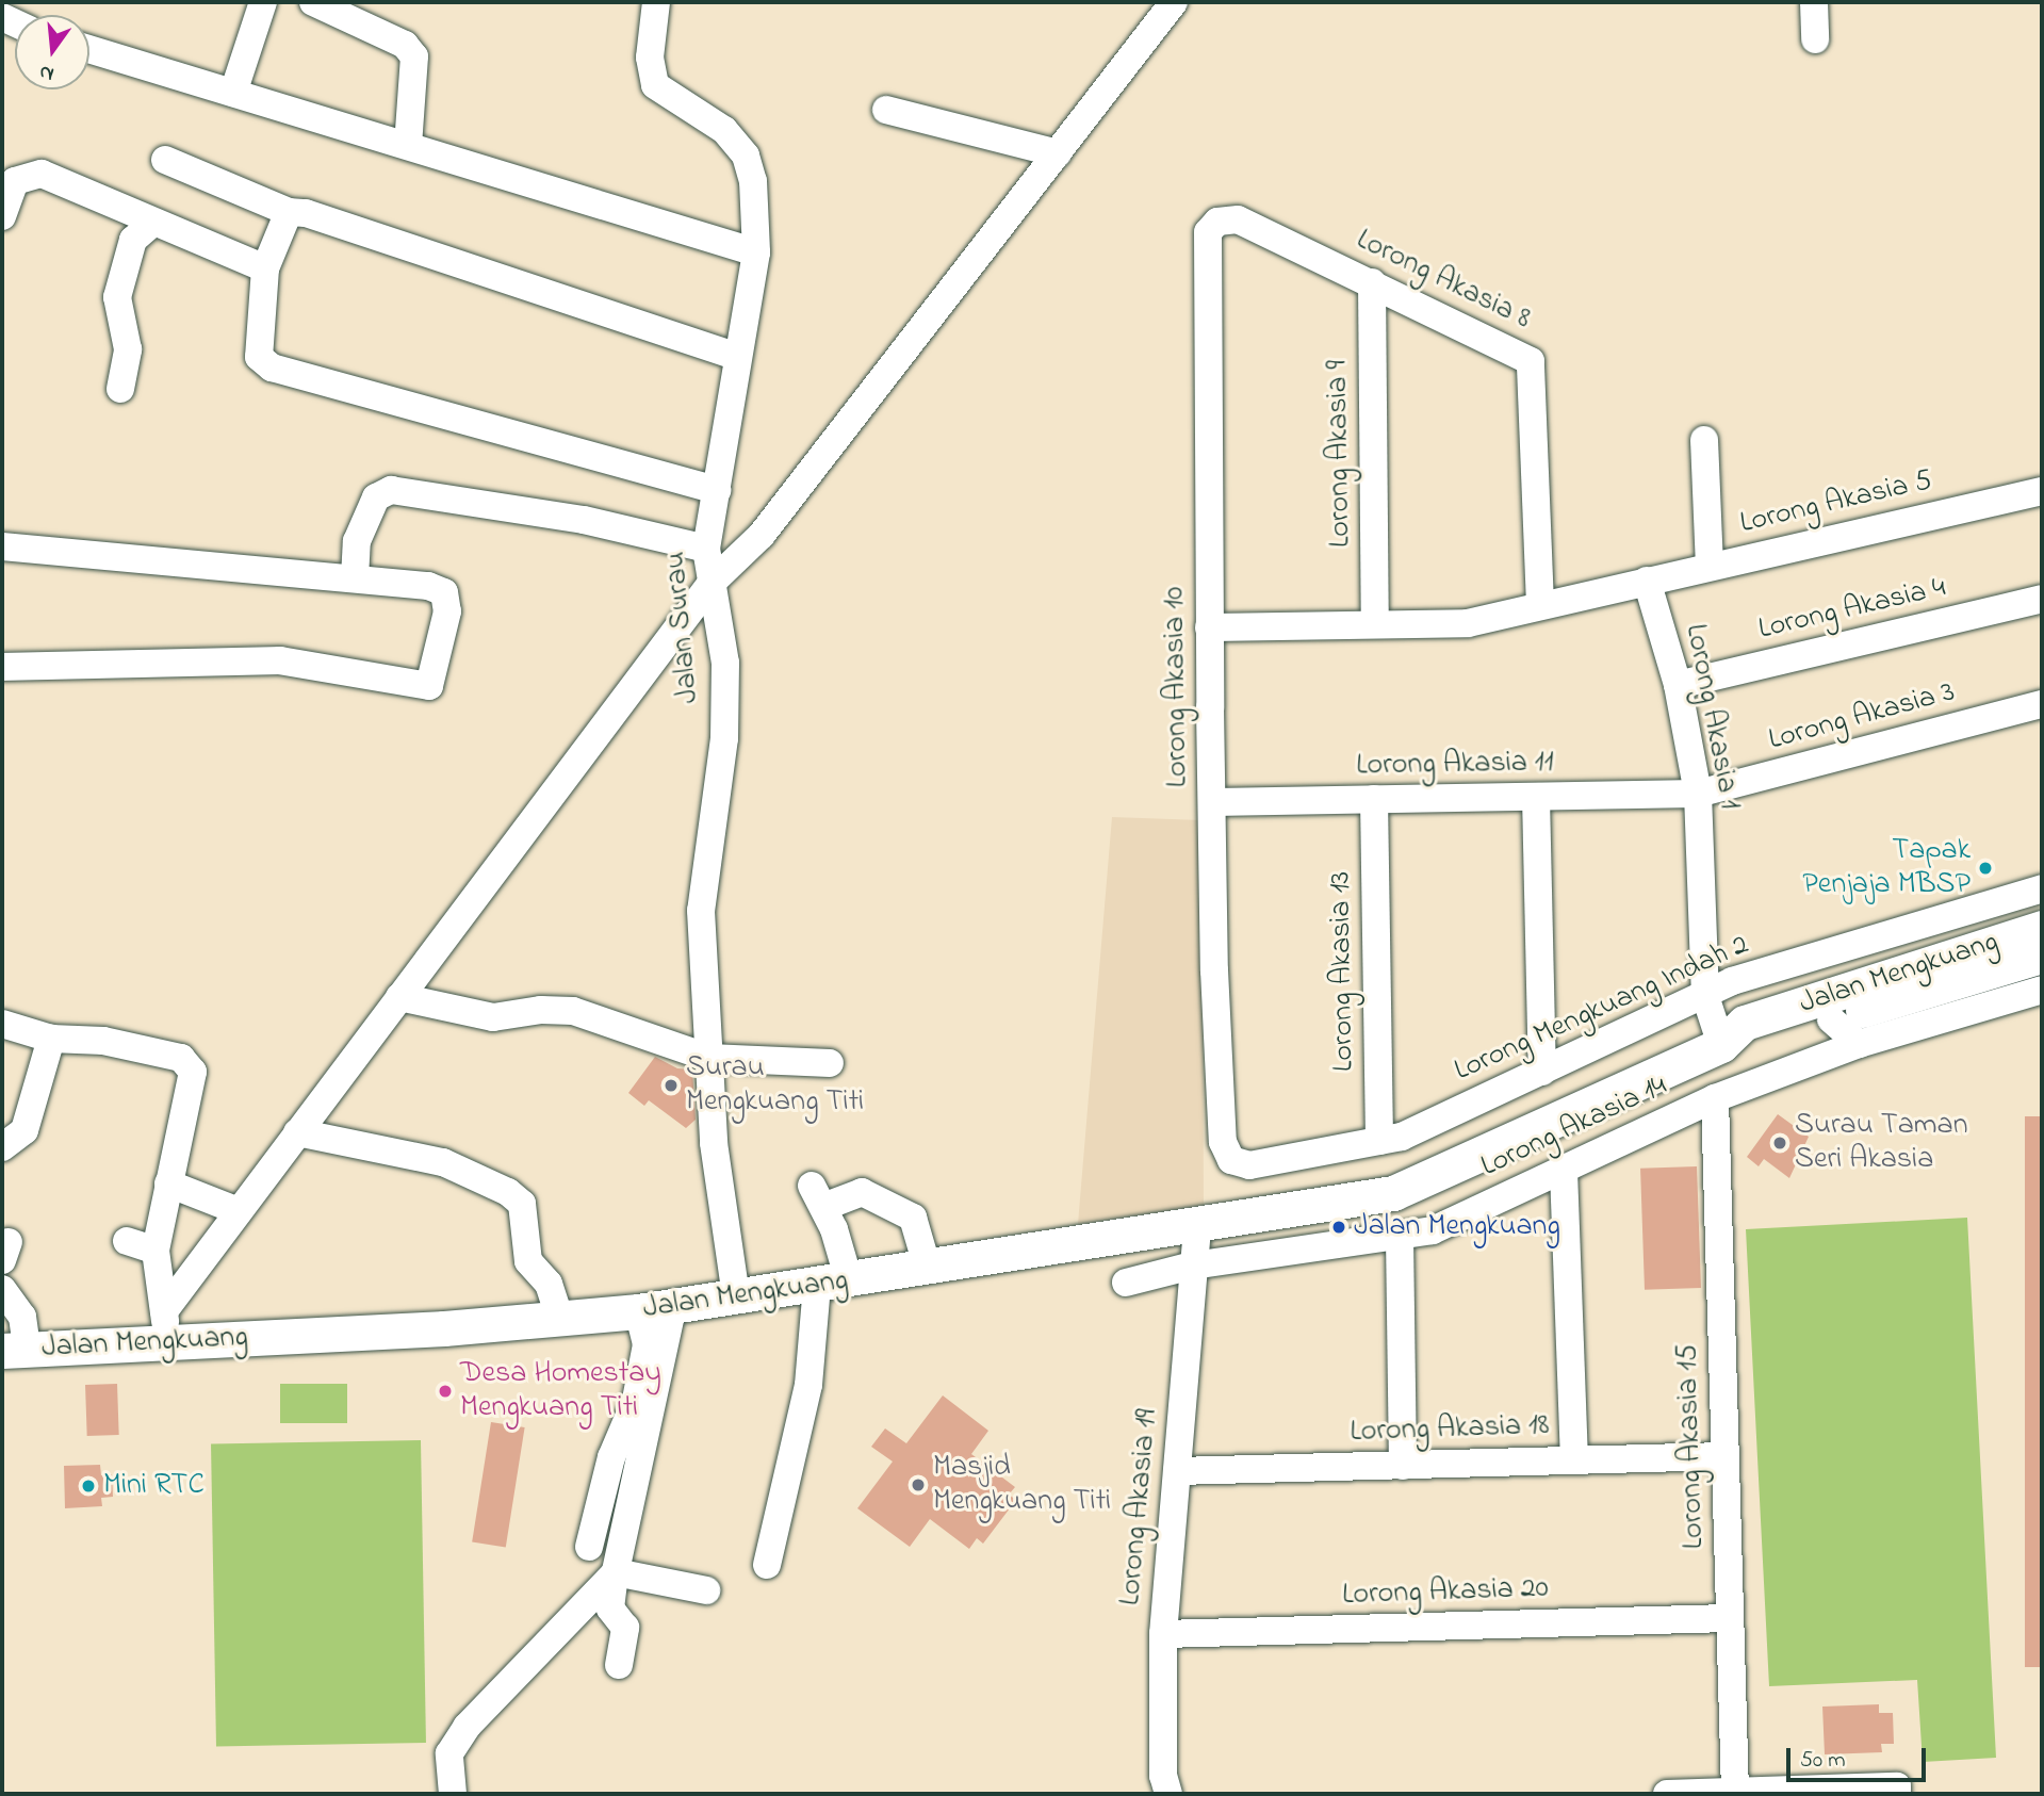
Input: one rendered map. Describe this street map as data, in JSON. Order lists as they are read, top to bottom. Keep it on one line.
{"streets":{"main road":["Jalan Mengkuang"],"street":["Lorong Akasia 8","Lorong Akasia 9","Lorong Akasia 5","Lorong Akasia 4","Jalan Surau","Lorong Akasia 10","Lorong Akasia 1","Lorong Akasia 3","Lorong Akasia 11","Lorong Akasia 13","Lorong Mengkuang Indah 2","Lorong Akasia 14","Lorong Akasia 18","Lorong Akasia 15","Lorong Akasia 19","Lorong Akasia 20"]},"crossings":[["Lorong Akasia 8","Lorong Akasia 9"],["Lorong Akasia 8","Lorong Akasia 5"],["Lorong Akasia 8","Lorong Akasia 10"],["Lorong Akasia 9","Lorong Akasia 5"],["Lorong Akasia 5","Lorong Akasia 10"],["Lorong Akasia 5","Lorong Akasia 1"],["Lorong Akasia 4","Lorong Akasia 1"],["Jalan Surau","Jalan Mengkuang"],["Lorong Akasia 10","Lorong Akasia 11"],["Lorong Akasia 10","Lorong Mengkuang Indah 2"],["Lorong Akasia 1","Lorong Akasia 3"],["Lorong Akasia 1","Lorong Akasia 11"],["Lorong Akasia 1","Jalan Mengkuang"],["Lorong Akasia 1","Lorong Mengkuang Indah 2"],["Lorong Akasia 3","Lorong Akasia 11"],["Lorong Akasia 11","Lorong Akasia 13"],["Lorong Akasia 13","Lorong Mengkuang Indah 2"],["Jalan Mengkuang","Lorong Akasia 14"],["Jalan Mengkuang","Lorong Akasia 19"],["Lorong Akasia 14","Lorong Akasia 15"],["Lorong Akasia 14","Lorong Akasia 19"],["Lorong Akasia 18","Lorong Akasia 15"],["Lorong Akasia 18","Lorong Akasia 19"],["Lorong Akasia 15","Lorong Akasia 20"],["Lorong Akasia 19","Lorong Akasia 20"]],"places":["Tapak Penjaja MBSP","Surau Mengkuang Titi","Surau Taman Seri Akasia","Jalan Mengkuang","Desa Homestay Mengkuang Titi","Masjid Mengkuang Titi","Mini RTC"],"scale_bar":"50 m","north":"bottom"}
